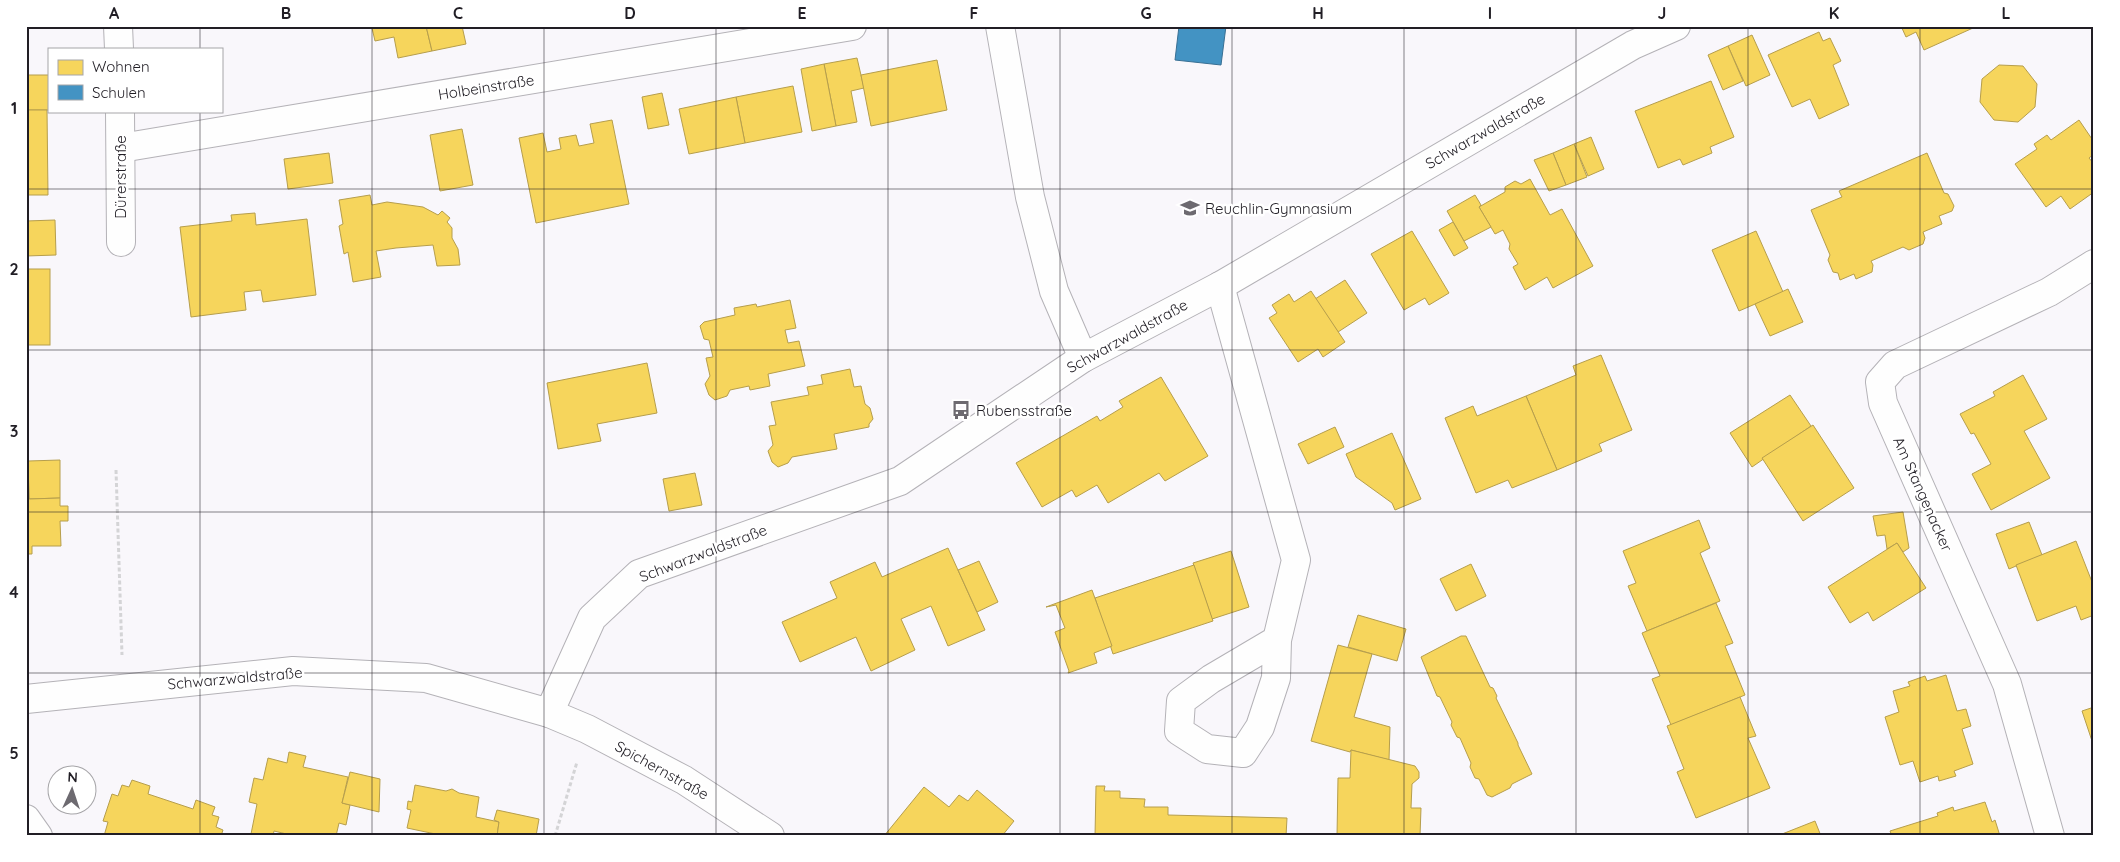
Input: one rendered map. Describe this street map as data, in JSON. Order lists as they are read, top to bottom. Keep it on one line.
{"streets":{"street":["Holbeinstraße","Schwarzwaldstraße","Dürerstraße","Am Stangenacker","Spichernstraße"]},"crossings":[["Holbeinstraße","Dürerstraße"],["Schwarzwaldstraße","Spichernstraße"]],"places":{"school or university":["Reuchlin-Gymnasium"],"bus stop":["Rubensstraße"]},"legend":["Wohnen","Schulen"],"north":"top","grid":{"columns":["A","B","C","D","E","F","G","H","I","J","K","L"],"rows":["1","2","3","4","5"]}}
